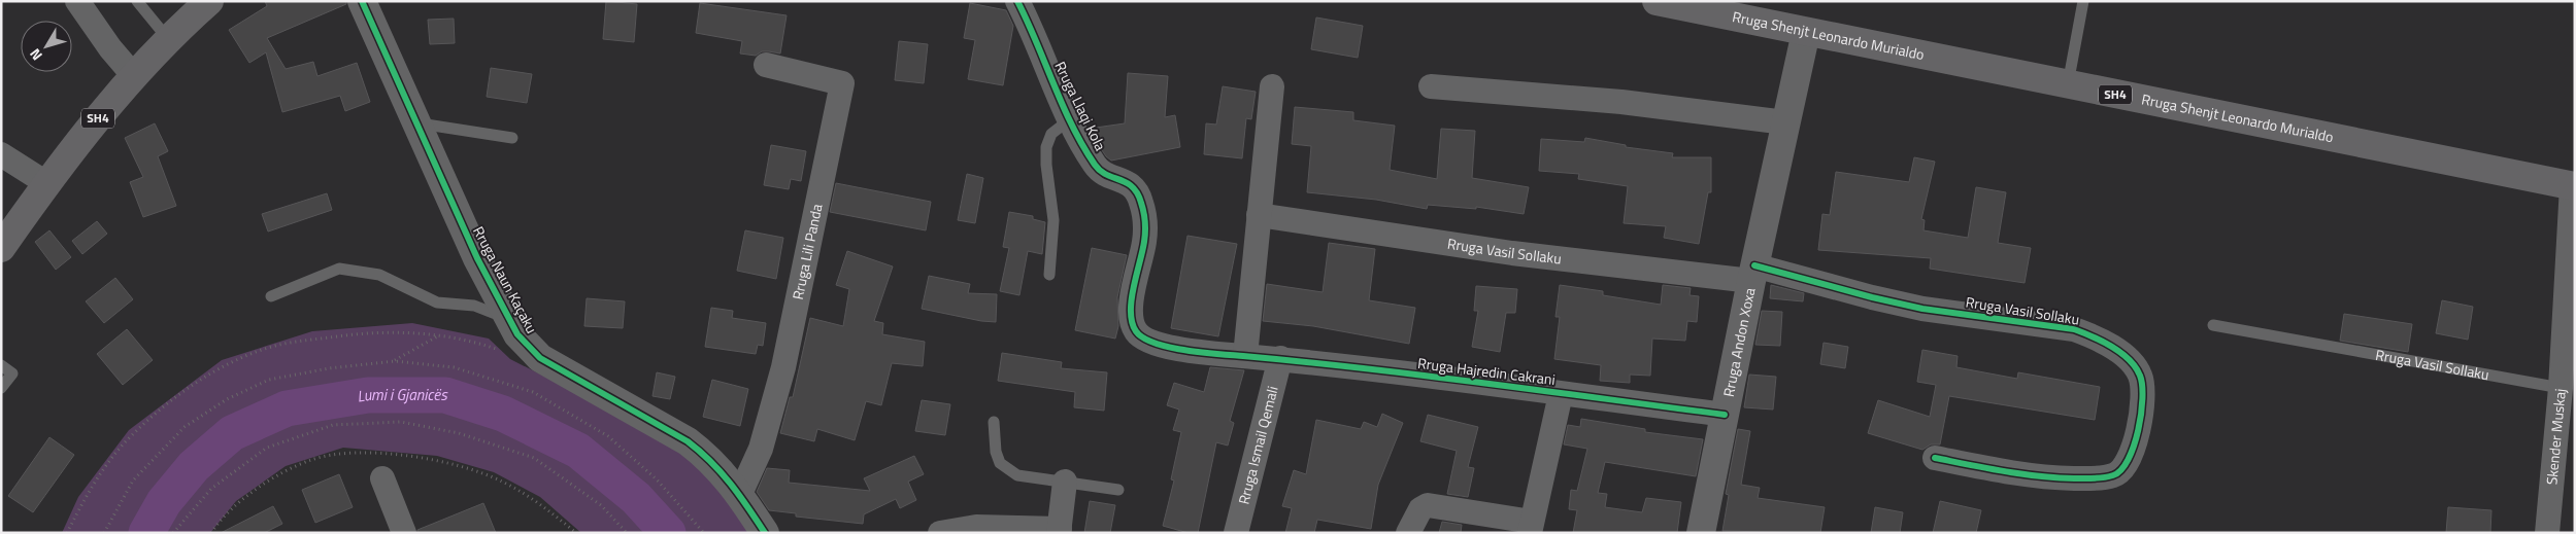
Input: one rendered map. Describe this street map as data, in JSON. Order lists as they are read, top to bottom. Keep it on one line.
{"streets":{"main road":["Rruga Shenjt Leonardo Murialdo","SH4"],"street":["Rruga Llaqi Kola","Rruga Vasil Sollaku","Rruga Lili Panda","Rruga Naun Kaçaku","Rruga Andon Xoxa","Rruga Hajredin Cakrani","Skender Muskaj","Rruga Ismail Qemali"]},"crossings":[["Rruga Shenjt Leonardo Murialdo","Rruga Andon Xoxa"],["Rruga Shenjt Leonardo Murialdo","Skender Muskaj"],["Rruga Llaqi Kola","Rruga Hajredin Cakrani"],["Rruga Vasil Sollaku","Rruga Andon Xoxa"],["Rruga Vasil Sollaku","Skender Muskaj"],["Rruga Lili Panda","Rruga Naun Kaçaku"],["Rruga Andon Xoxa","Rruga Hajredin Cakrani"],["Rruga Hajredin Cakrani","Rruga Ismail Qemali"]],"water":["Lumi i Gjanicës"],"north":"bottom left"}
